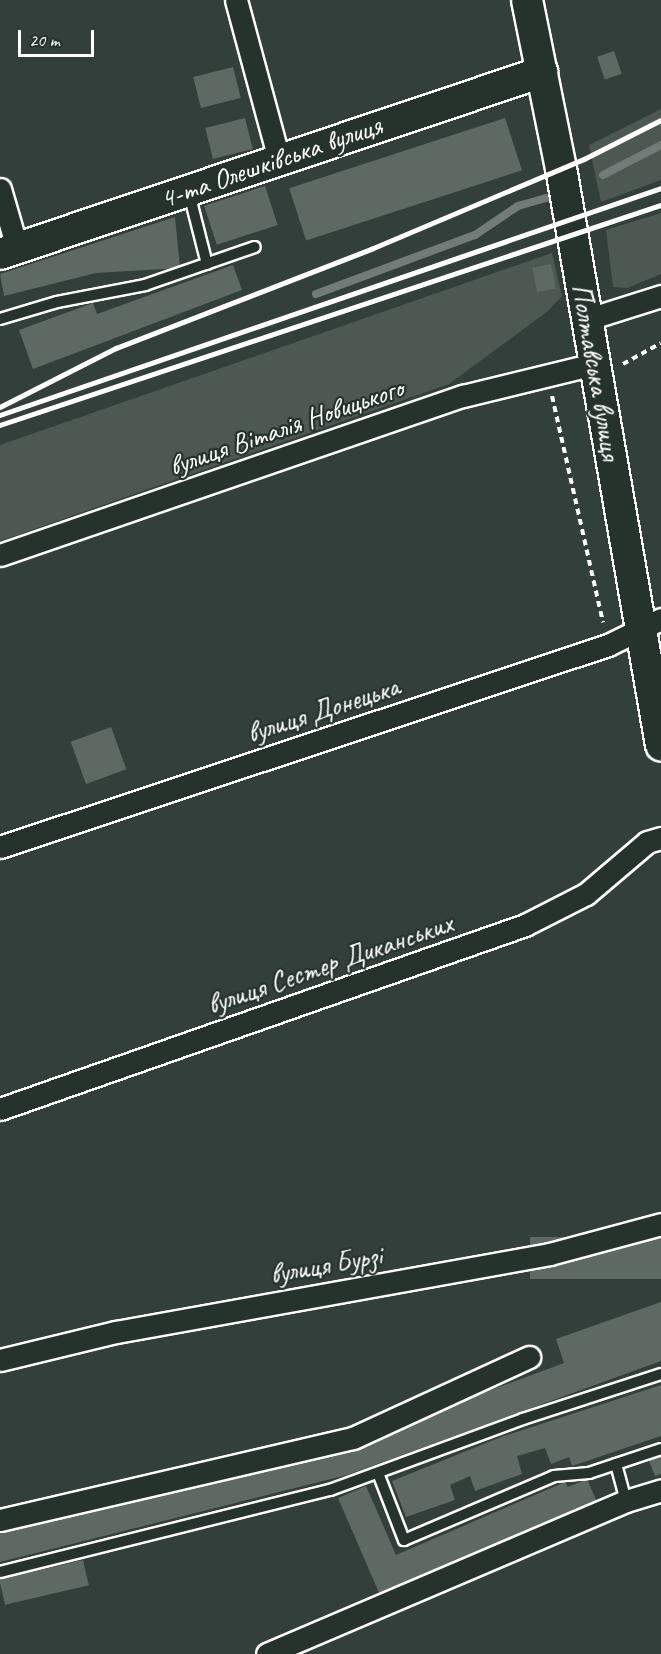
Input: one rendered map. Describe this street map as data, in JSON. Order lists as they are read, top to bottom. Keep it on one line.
{"streets":{"main road":["4-та Олешківська вулиця","Полтавська вулиця"],"street":["вулиця Віталія Новицького","вулиця Донецька","вулиця Сестер Диканських","вулиця Бурзі"]},"crossings":[["4-та Олешківська вулиця","Полтавська вулиця"],["Полтавська вулиця","вулиця Віталія Новицького"],["Полтавська вулиця","вулиця Донецька"]],"scale_bar":"20 m"}
